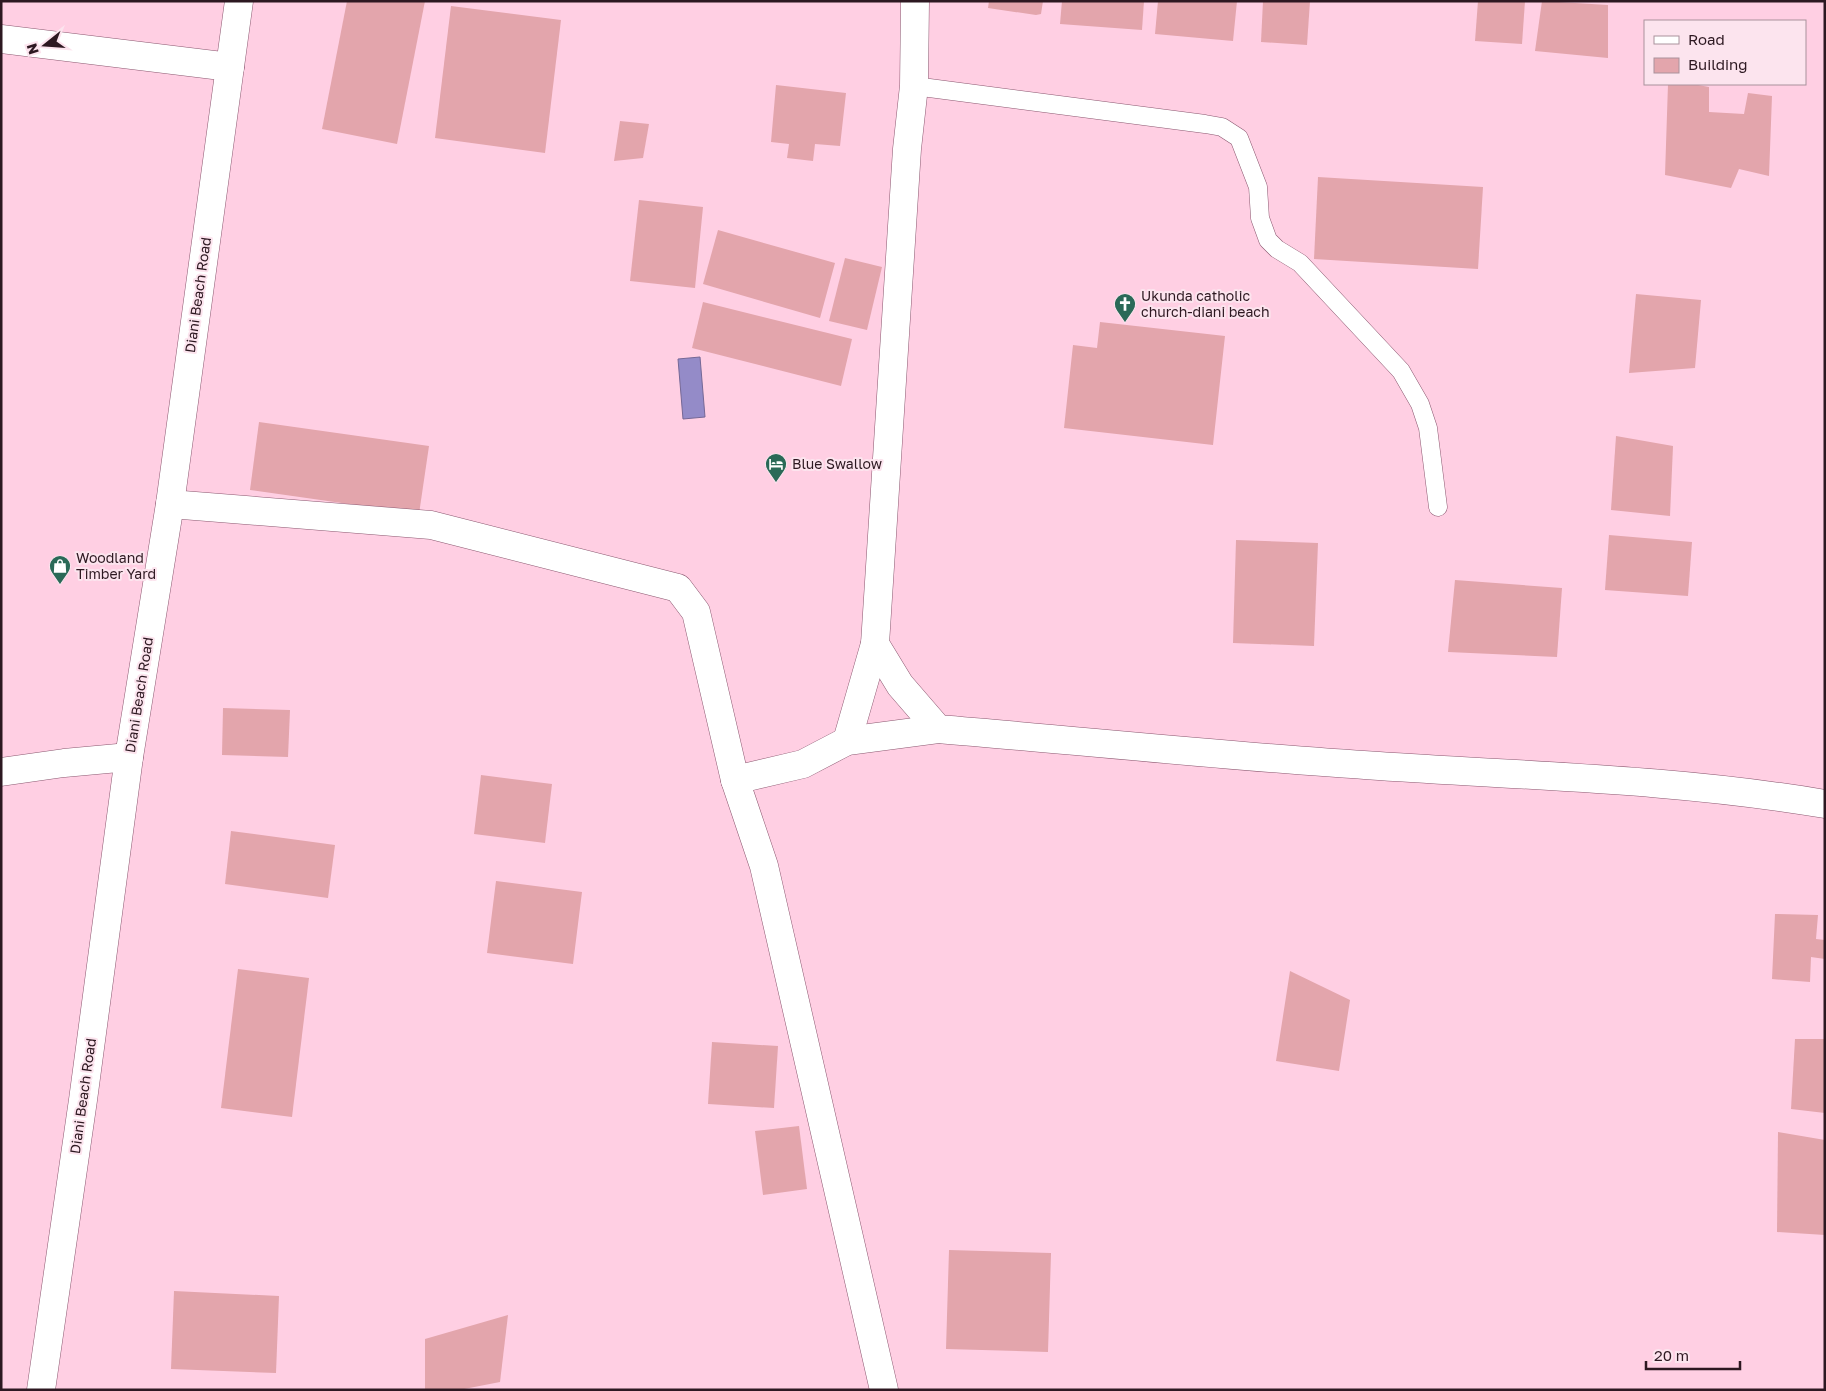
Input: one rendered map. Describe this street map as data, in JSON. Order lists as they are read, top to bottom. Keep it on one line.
{"streets":{"street":["Diani Beach Road"]},"places":{"church":["Ukunda catholic church-diani beach"],"hotel":["Blue Swallow"],"shop":["Woodland Timber Yard"]},"legend":["Road","Building"],"scale_bar":"20 m","north":"left"}
